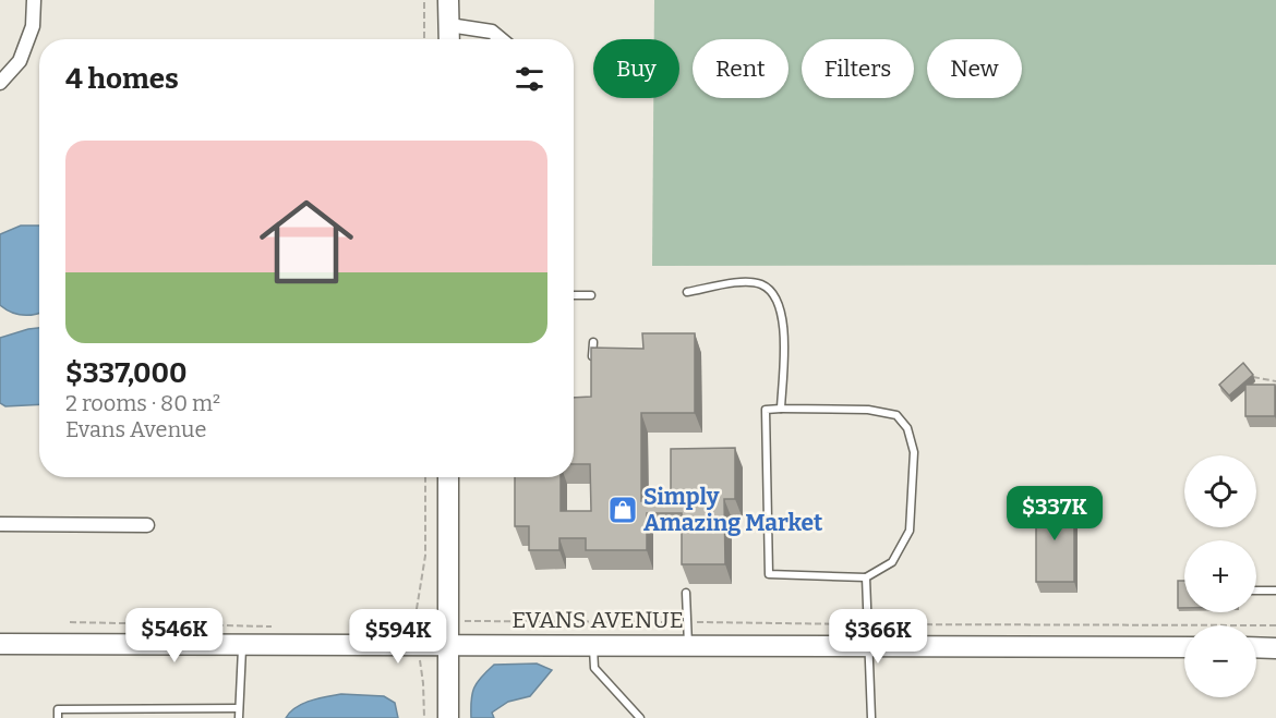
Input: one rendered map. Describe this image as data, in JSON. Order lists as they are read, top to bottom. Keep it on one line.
{"streets":{"street":["EVANS AVENUE"]},"places":{"shop":["Simply Amazing Market"]},"page":{"chip":["Buy","Rent","Filters","New"],"heading":"4 homes","list":[{"name":"$337,000","note":"2 rooms · 80 m² · Evans Avenue"}],"map_buttons":["+","−"],"price":["$337K","$546K","$594K","$366K"]}}
